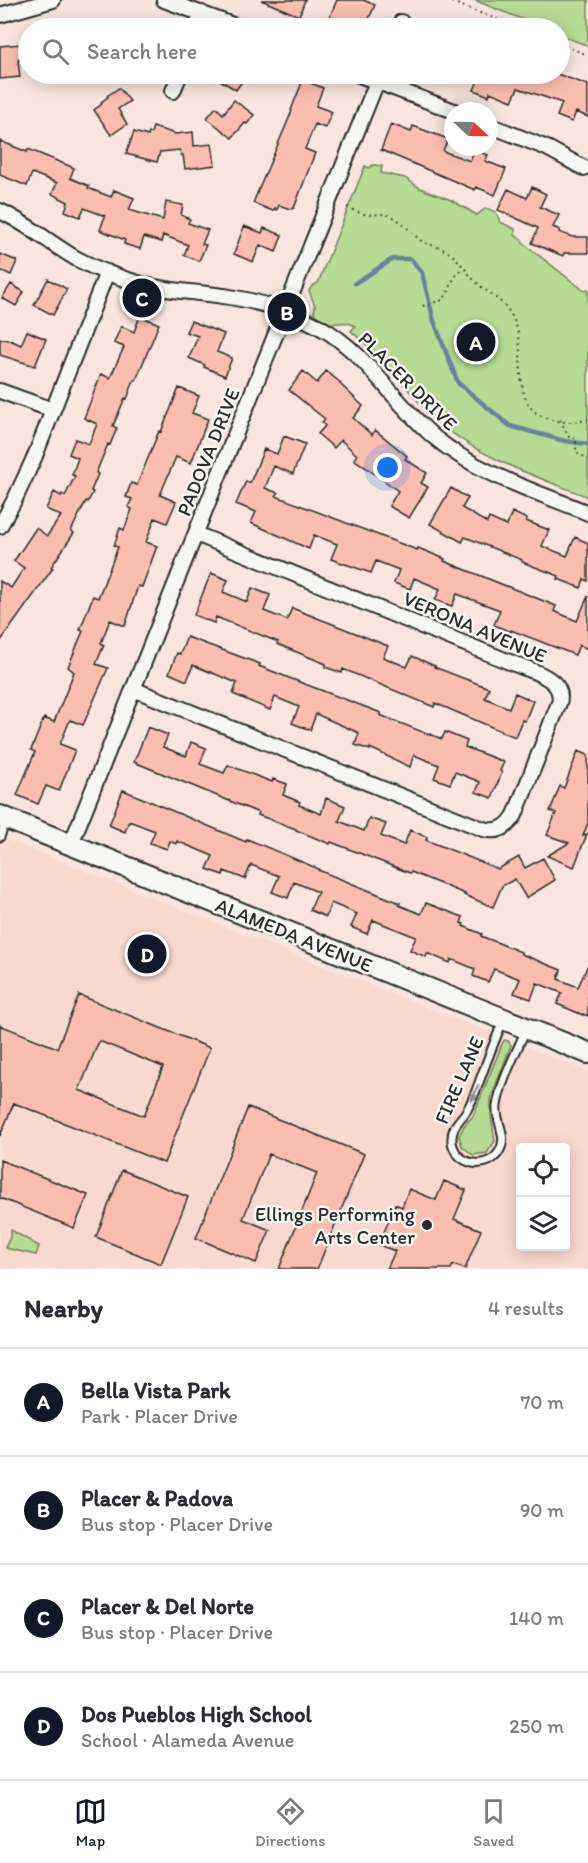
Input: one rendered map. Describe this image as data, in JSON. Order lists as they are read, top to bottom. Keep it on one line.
{"streets":{"street":["PLACER DRIVE","PADOVA DRIVE","VERONA AVENUE","ALAMEDA AVENUE"],"lane":["FIRE LANE"]},"crossings":[["PLACER DRIVE","PADOVA DRIVE"],["PADOVA DRIVE","VERONA AVENUE"],["PADOVA DRIVE","ALAMEDA AVENUE"],["ALAMEDA AVENUE","FIRE LANE"]],"places":["Ellings Performing Arts Center"],"north":"right","page":{"search":"Search here","pins":["C","B","A","D"],"heading":["Nearby","4 results"],"list":[{"mark":"A","name":"Bella Vista Park","note":"Park · Placer Drive","value":"70 m"},{"mark":"B","name":"Placer & Padova","note":"Bus stop · Placer Drive","value":"90 m"},{"mark":"C","name":"Placer & Del Norte","note":"Bus stop · Placer Drive","value":"140 m"},{"mark":"D","name":"Dos Pueblos High School","note":"School · Alameda Avenue","value":"250 m"}],"nav":["Map","Directions","Saved"]}}
